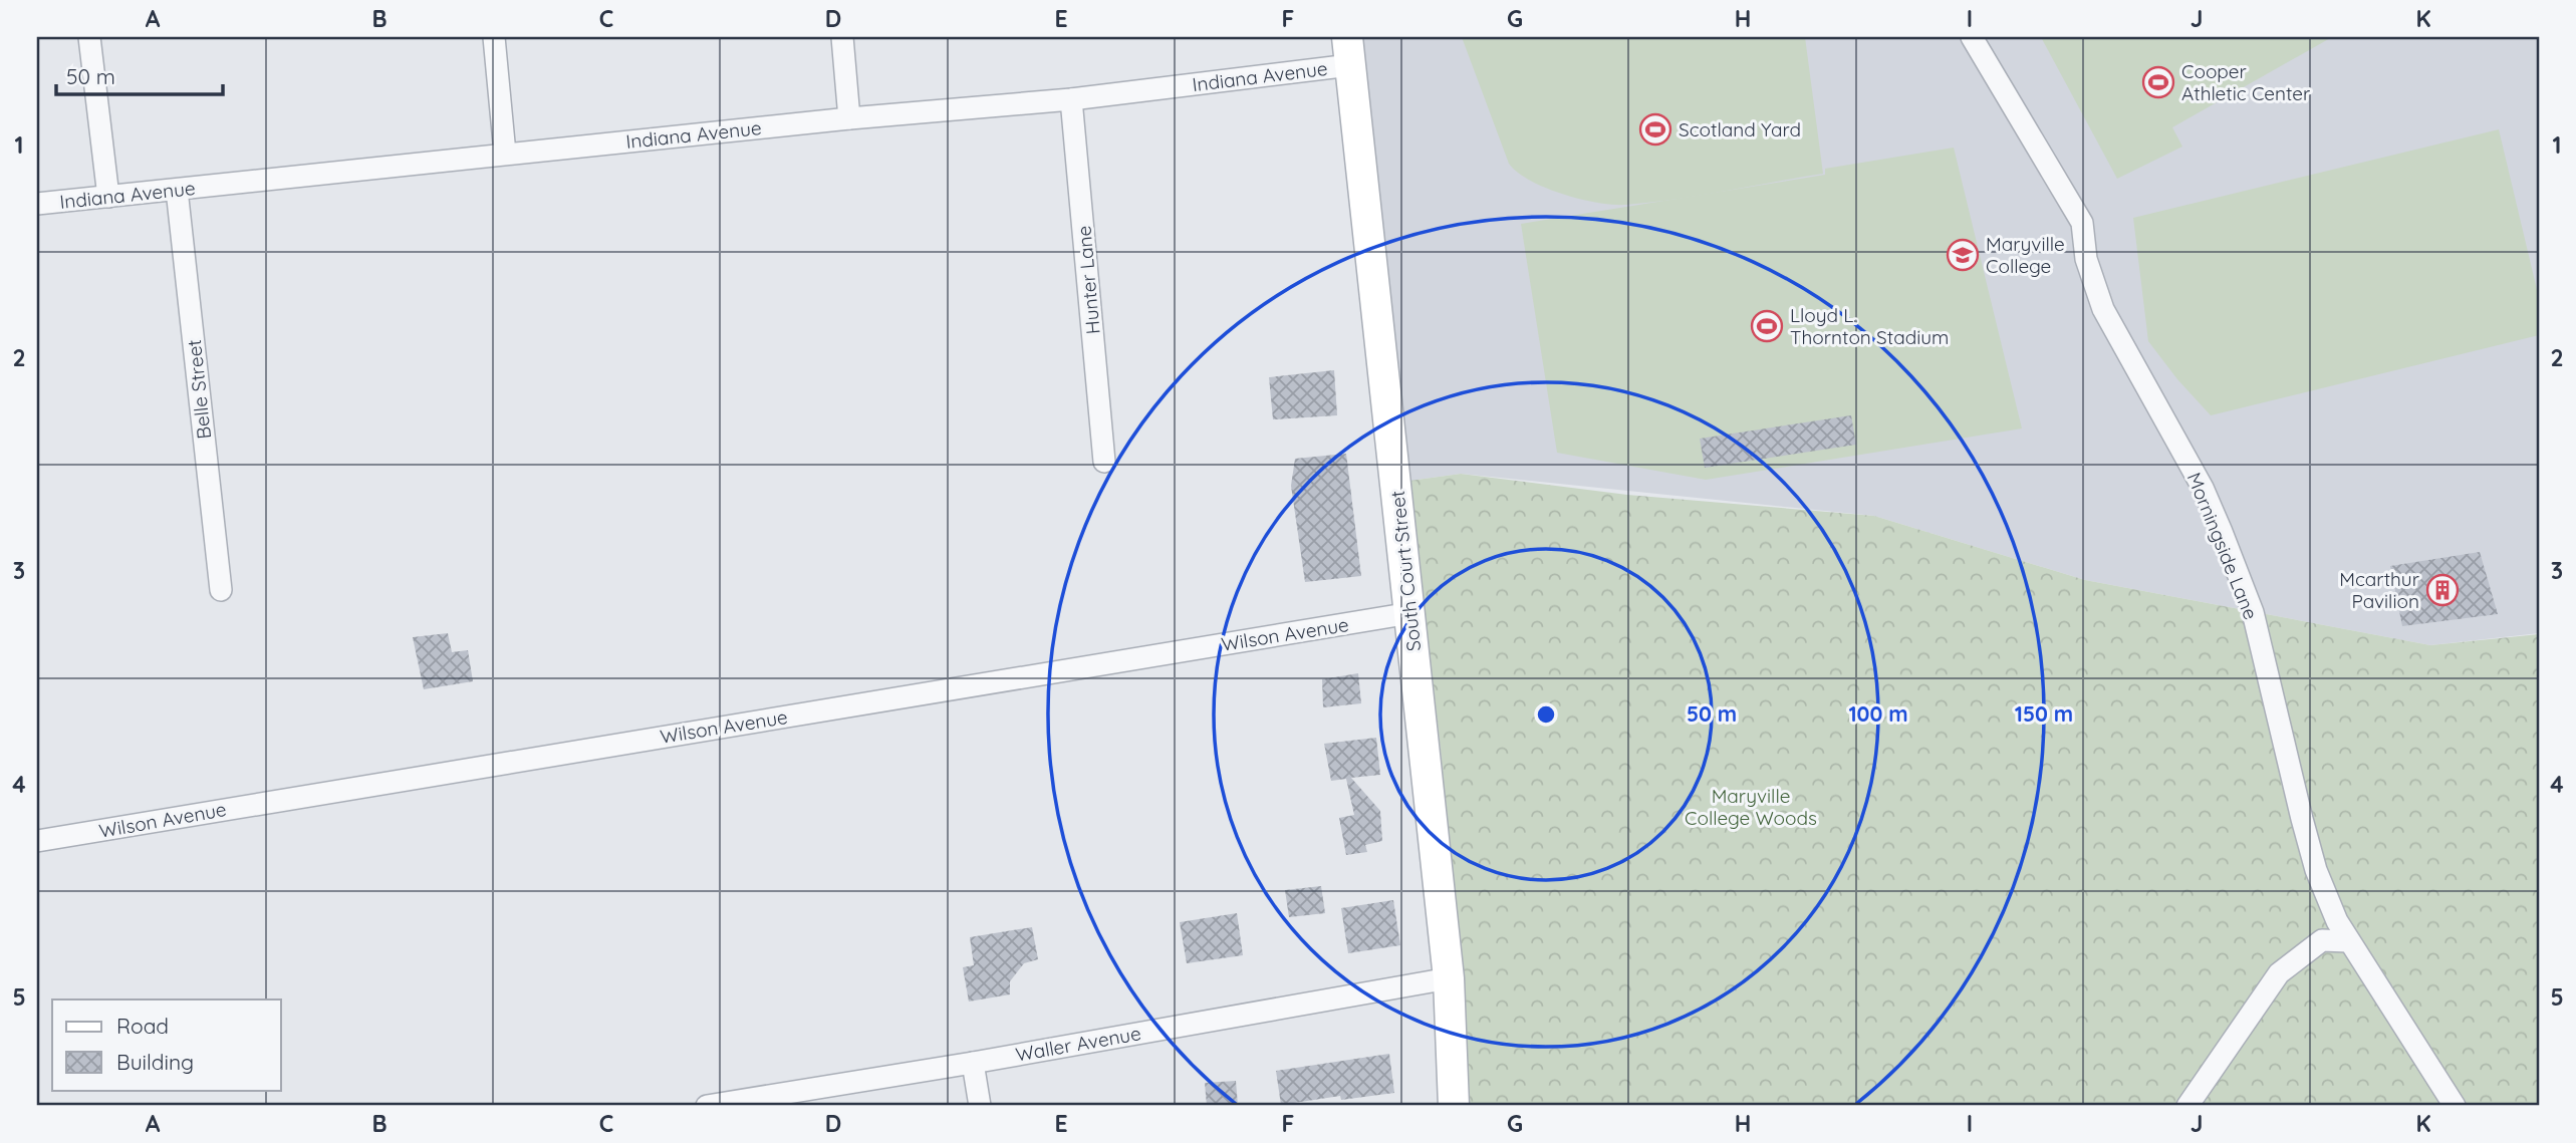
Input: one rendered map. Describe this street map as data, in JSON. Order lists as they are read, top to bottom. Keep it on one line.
{"streets":{"street":["Indiana Avenue","Hunter Lane","Belle Street","Morningside Lane","South Court Street","Wilson Avenue","Waller Avenue"]},"crossings":[["Indiana Avenue","Hunter Lane"],["Indiana Avenue","Belle Street"],["Indiana Avenue","South Court Street"],["South Court Street","Wilson Avenue"],["South Court Street","Waller Avenue"]],"parks":["Maryville College Woods"],"places":{"sports":["Cooper Athletic Center","Scotland Yard","Lloyd L. Thornton Stadium"],"school or university":["Maryville College"],"building":["Mcarthur Pavilion"]},"legend":["Road","Building"],"scale_bar":"50 m","grid":{"columns":["A","B","C","D","E","F","G","H","I","J","K"],"rows":["1","2","3","4","5"]},"rings":["50 m","100 m","150 m"]}
